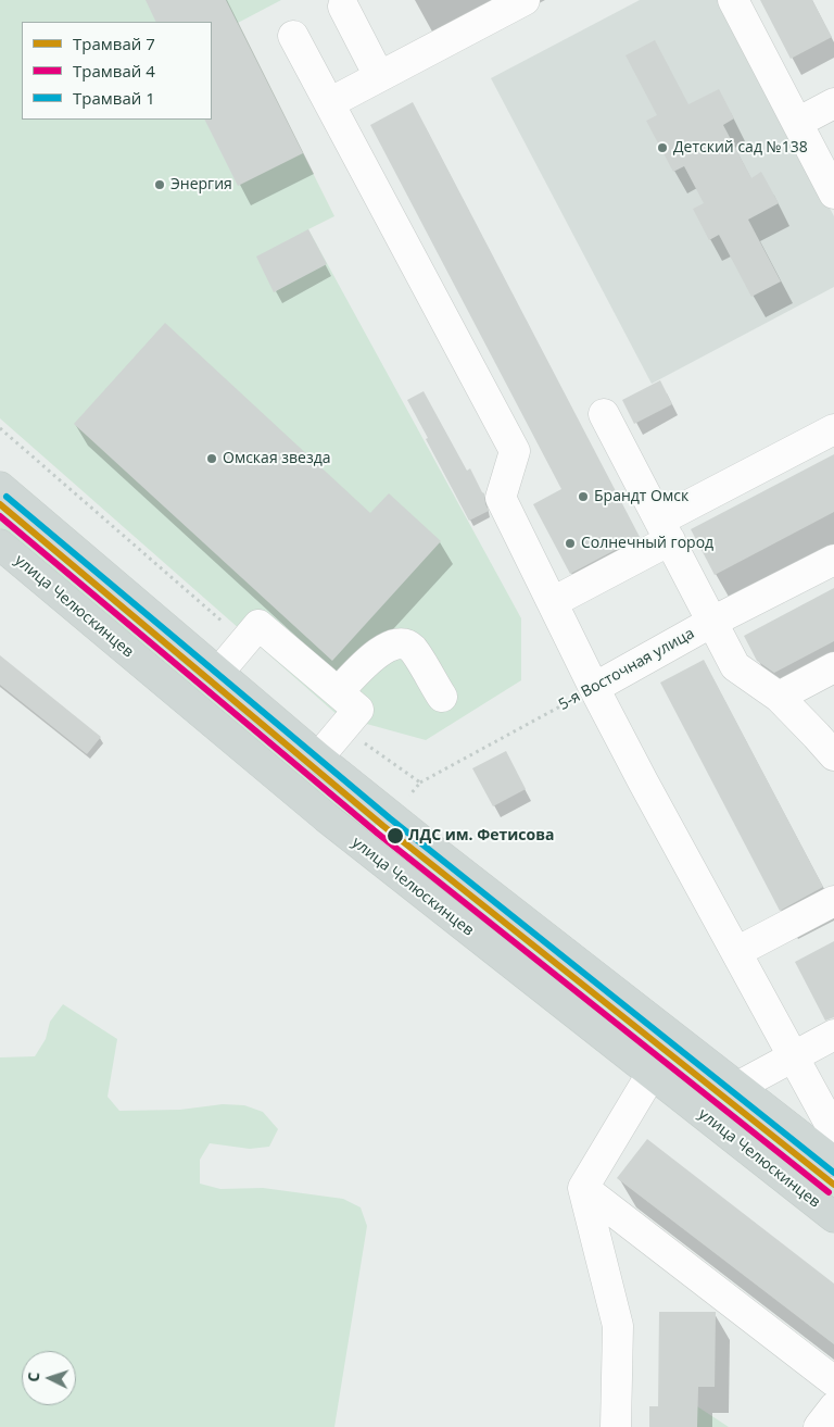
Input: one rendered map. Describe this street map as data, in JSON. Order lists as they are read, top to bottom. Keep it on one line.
{"streets":{"main road":["улица Челюскинцев"],"street":["5-я Восточная улица"]},"places":["Детский сад №138","Энергия","Омская звезда","Брандт Омск","Солнечный город","ЛДС им. Фетисова"],"lines":["tram line 1","tram line 7","tram line 4"],"legend":["Трамвай 7","Трамвай 4","Трамвай 1"],"north":"left"}
